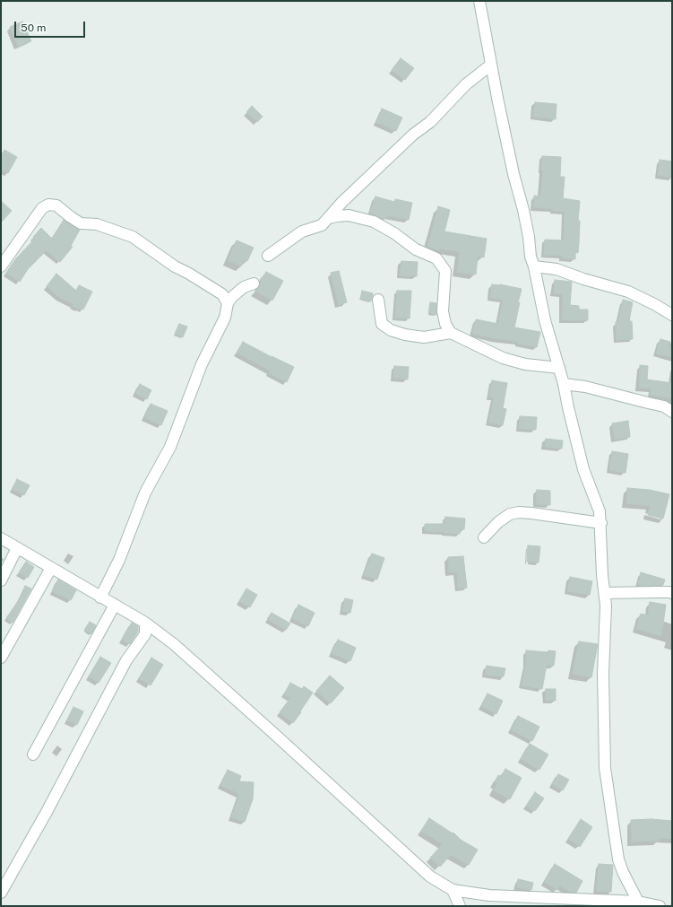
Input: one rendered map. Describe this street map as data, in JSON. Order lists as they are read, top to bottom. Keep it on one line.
{"scale_bar":"50 m"}
